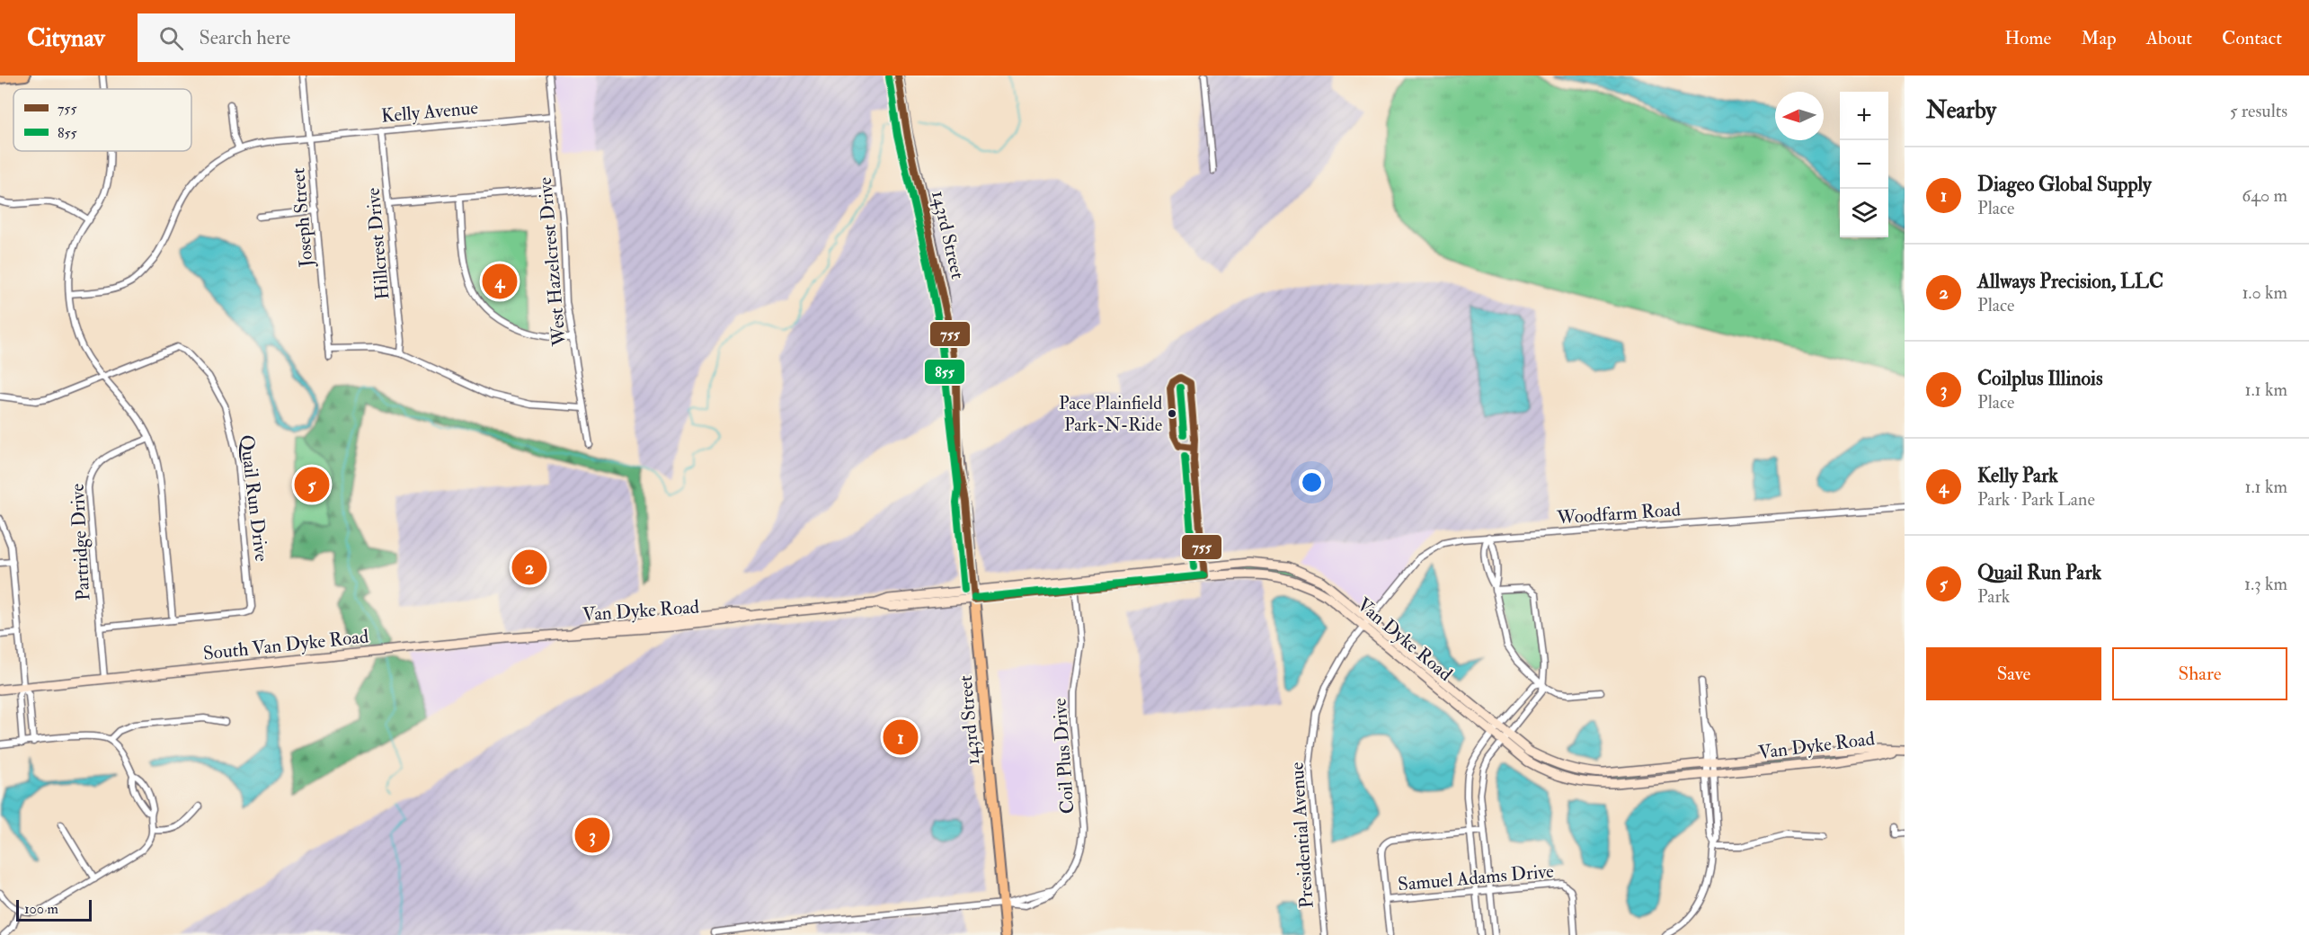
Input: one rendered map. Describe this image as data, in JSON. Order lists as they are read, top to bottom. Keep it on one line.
{"streets":{"main road":["143rd Street"],"street":["Kelly Avenue","Joseph Street","Hillcrest Drive","West Hazelcrest Drive","Quail Run Drive","Woodfarm Road","Partridge Drive","Van Dyke Road","South Van Dyke Road","Coil Plus Drive","Presidential Avenue","Samuel Adams Drive"]},"crossings":[["Kelly Avenue","Joseph Street"],["Kelly Avenue","Hillcrest Drive"],["Kelly Avenue","West Hazelcrest Drive"],["143rd Street","Van Dyke Road"],["143rd Street","Coil Plus Drive"],["Quail Run Drive","Partridge Drive"],["Woodfarm Road","Van Dyke Road"],["Woodfarm Road","Presidential Avenue"],["Partridge Drive","South Van Dyke Road"],["Van Dyke Road","South Van Dyke Road"],["Van Dyke Road","Coil Plus Drive"],["Van Dyke Road","Presidential Avenue"]],"places":["Pace Plainfield Park-N-Ride"],"lines":["transit line 755","transit line 855"],"legend":["755","855"],"scale_bar":"100 m","north":"left","page":{"header":"Citynav","search":"Search here","nav":["Home","Map","About","Contact"],"heading":["Nearby","5 results"],"map_buttons":["+","−"],"list":[{"mark":"1","name":"Diageo Global Supply","note":"Place","value":"640 m"},{"mark":"2","name":"Allways Precision, LLC","note":"Place","value":"1.0 km"},{"mark":"3","name":"Coilplus Illinois","note":"Place","value":"1.1 km"},{"mark":"4","name":"Kelly Park","note":"Park · Park Lane","value":"1.1 km"},{"mark":"5","name":"Quail Run Park","note":"Park","value":"1.3 km"}],"pins":["4","5","2","1","3"],"buttons":["Save","Share"],"scale":"100 m"}}
